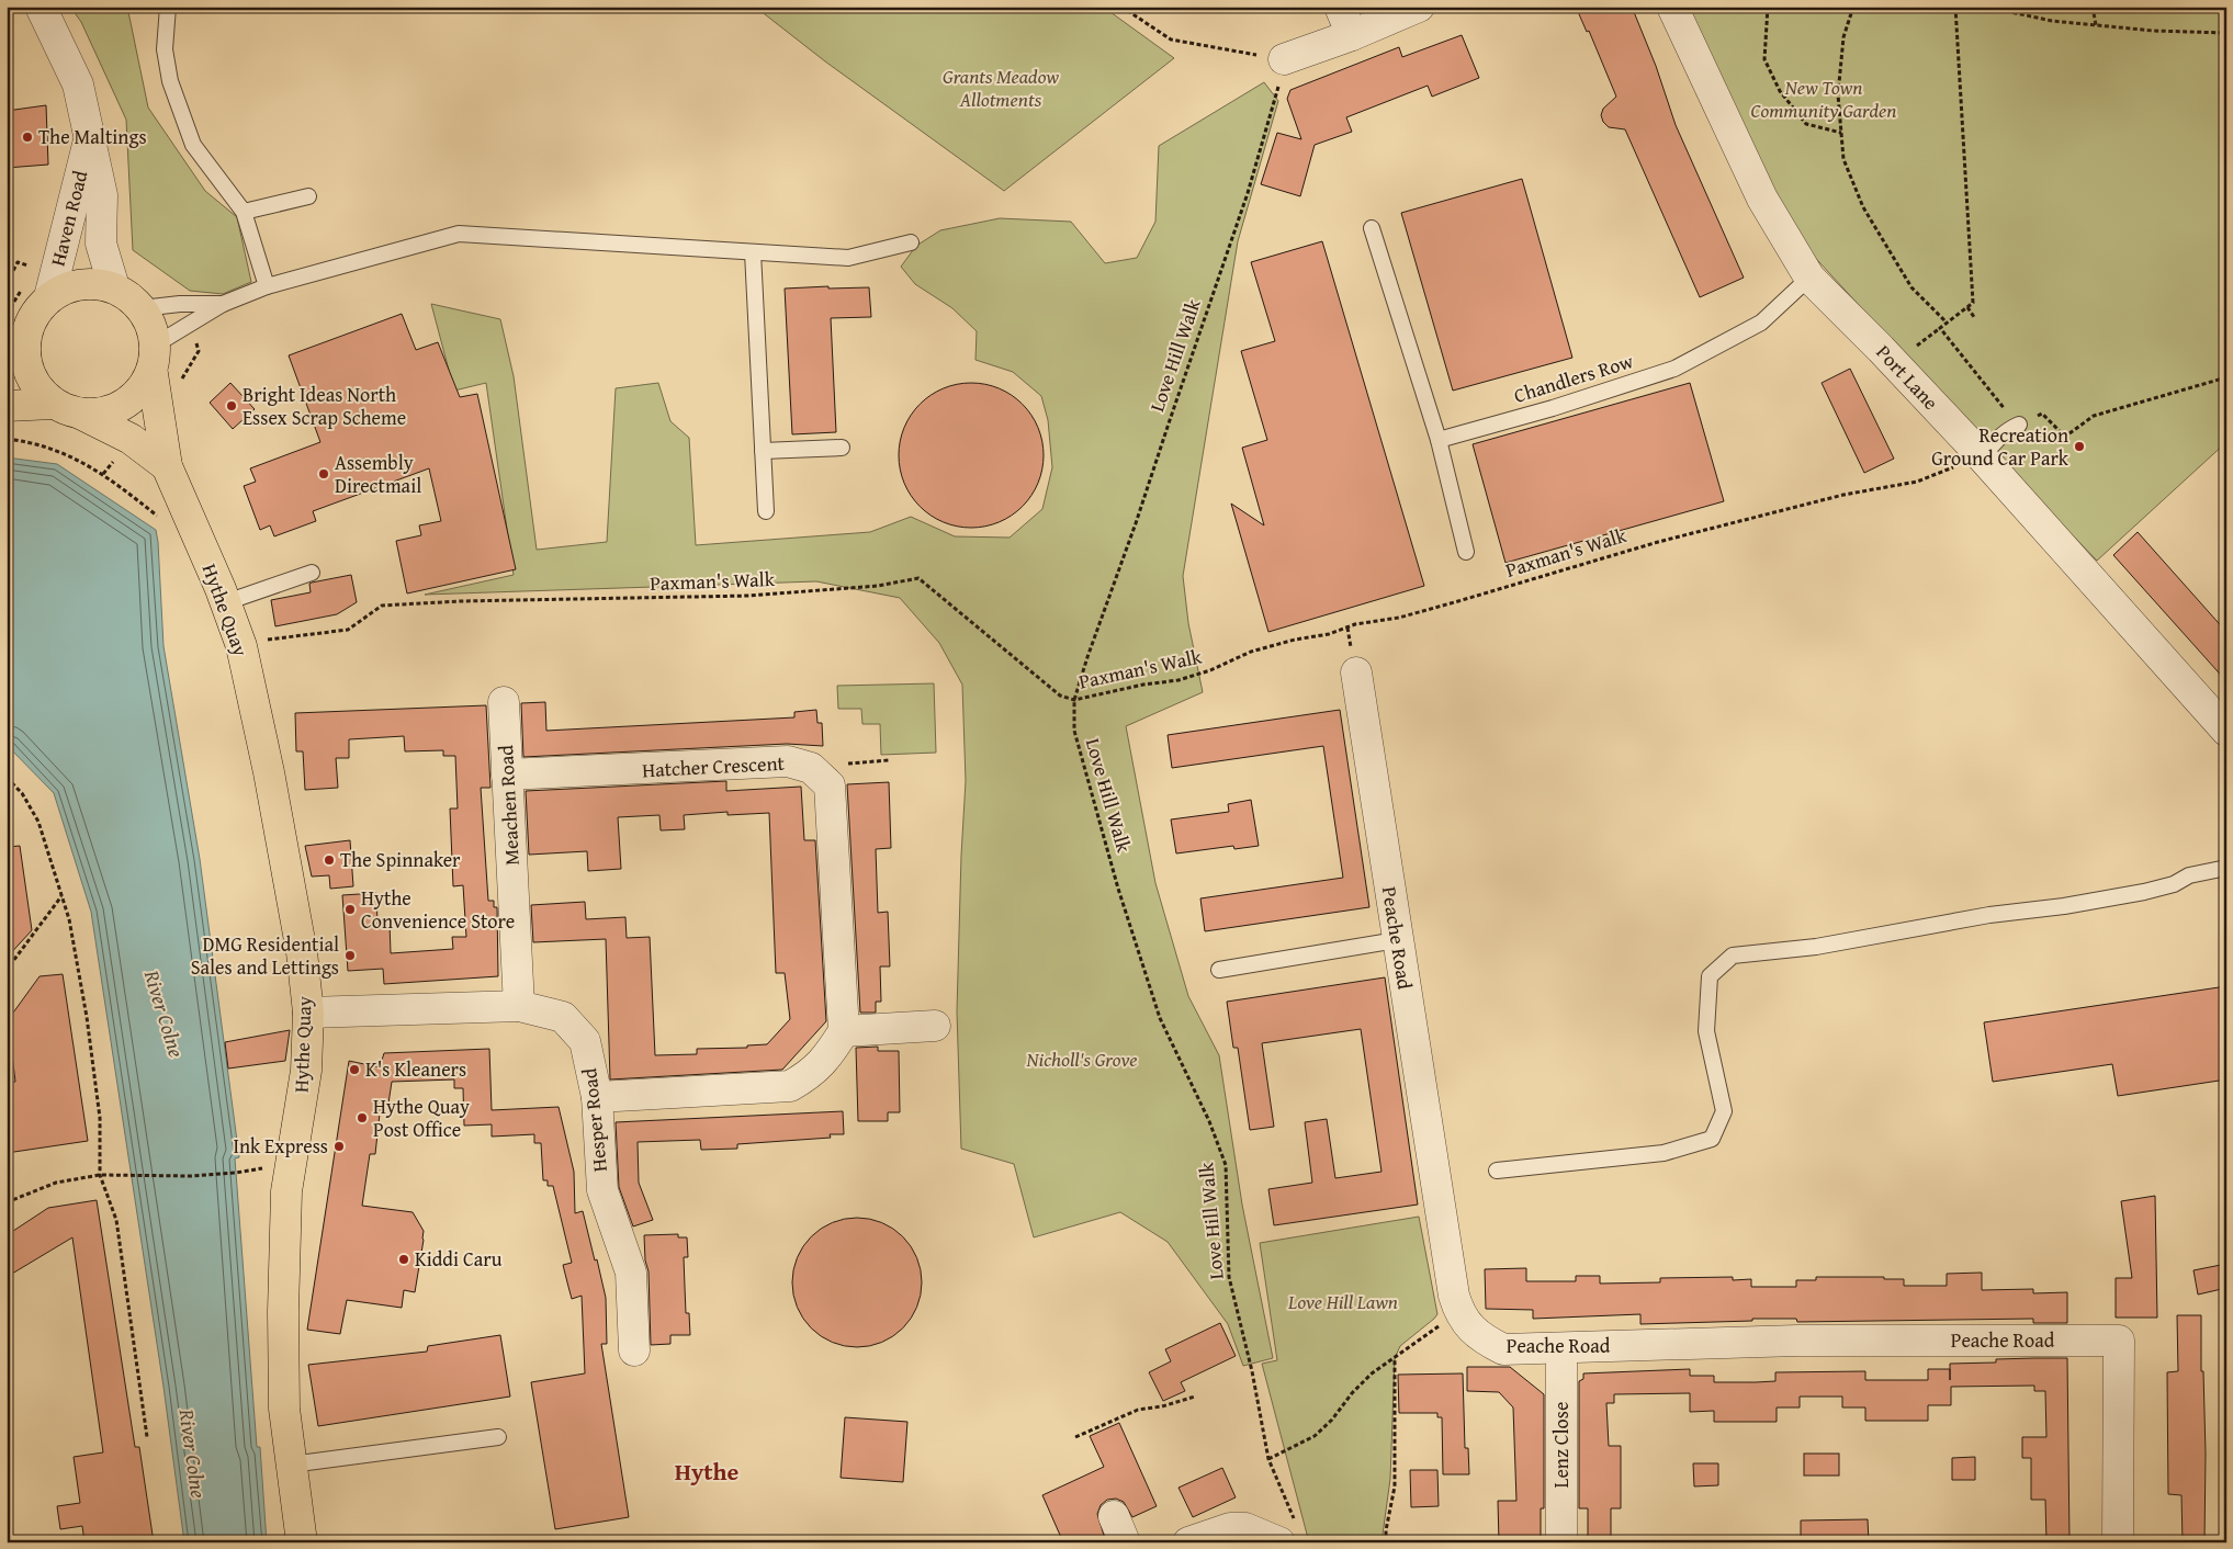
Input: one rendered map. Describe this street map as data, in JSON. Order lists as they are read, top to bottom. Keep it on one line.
{"streets":{"main road":["Hythe Quay"],"street":["Haven Road","Port Lane","Hatcher Crescent","Meachen Road","Peache Road","Hesper Road","Lenz Close"],"lane":["Chandlers Row"],"path":["Love Hill Walk","Paxman's Walk"]},"crossings":[["Haven Road","Hythe Quay"],["Love Hill Walk","Paxman's Walk"],["Port Lane","Chandlers Row"],["Port Lane","Paxman's Walk"],["Hythe Quay","Hesper Road"],["Hatcher Crescent","Meachen Road"],["Meachen Road","Hesper Road"],["Peache Road","Lenz Close"]],"districts":["Hythe"],"water":["River Colne"],"parks":["Grants Meadow Allotments","New Town Community Garden","Nicholl's Grove","Love Hill Lawn"],"places":["The Maltings","Bright Ideas North Essex Scrap Scheme","Recreation Ground Car Park","Assembly Directmail","The Spinnaker","Hythe Convenience Store","DMG Residential Sales and Lettings","K's Kleaners","Hythe Quay Post Office","Ink Express","Kiddi Caru"]}
